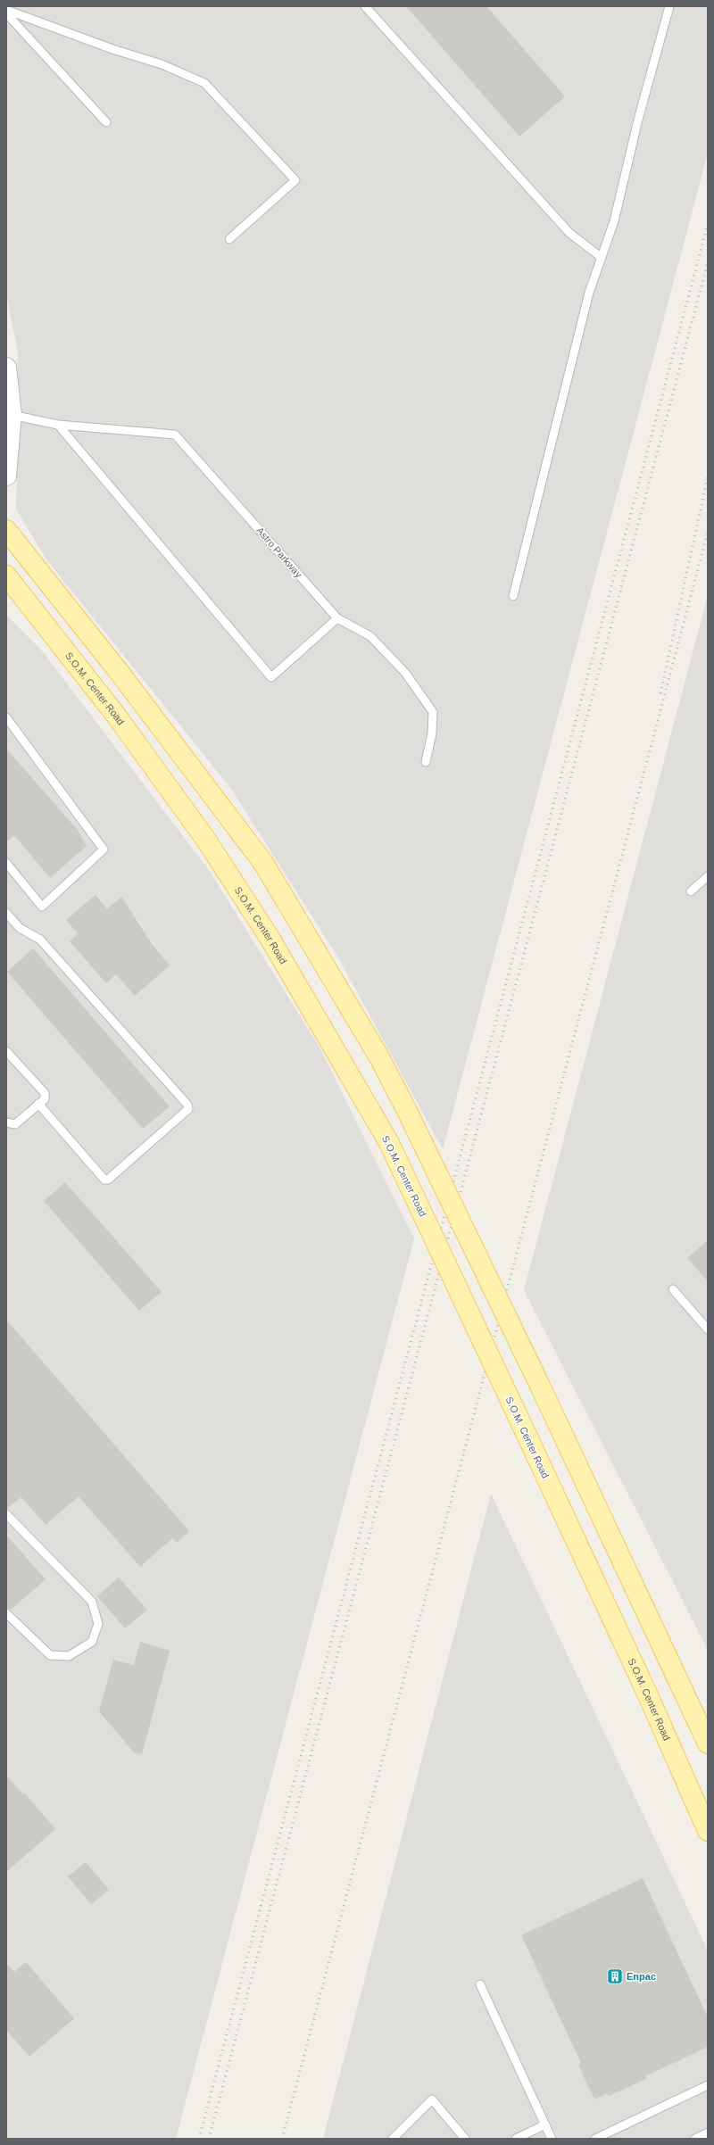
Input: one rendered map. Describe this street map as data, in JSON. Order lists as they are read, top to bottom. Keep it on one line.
{"streets":{"main road":["S.O.M. Center Road"],"lane":["Astro Parkway"]},"places":{"building":["Enpac"]}}
